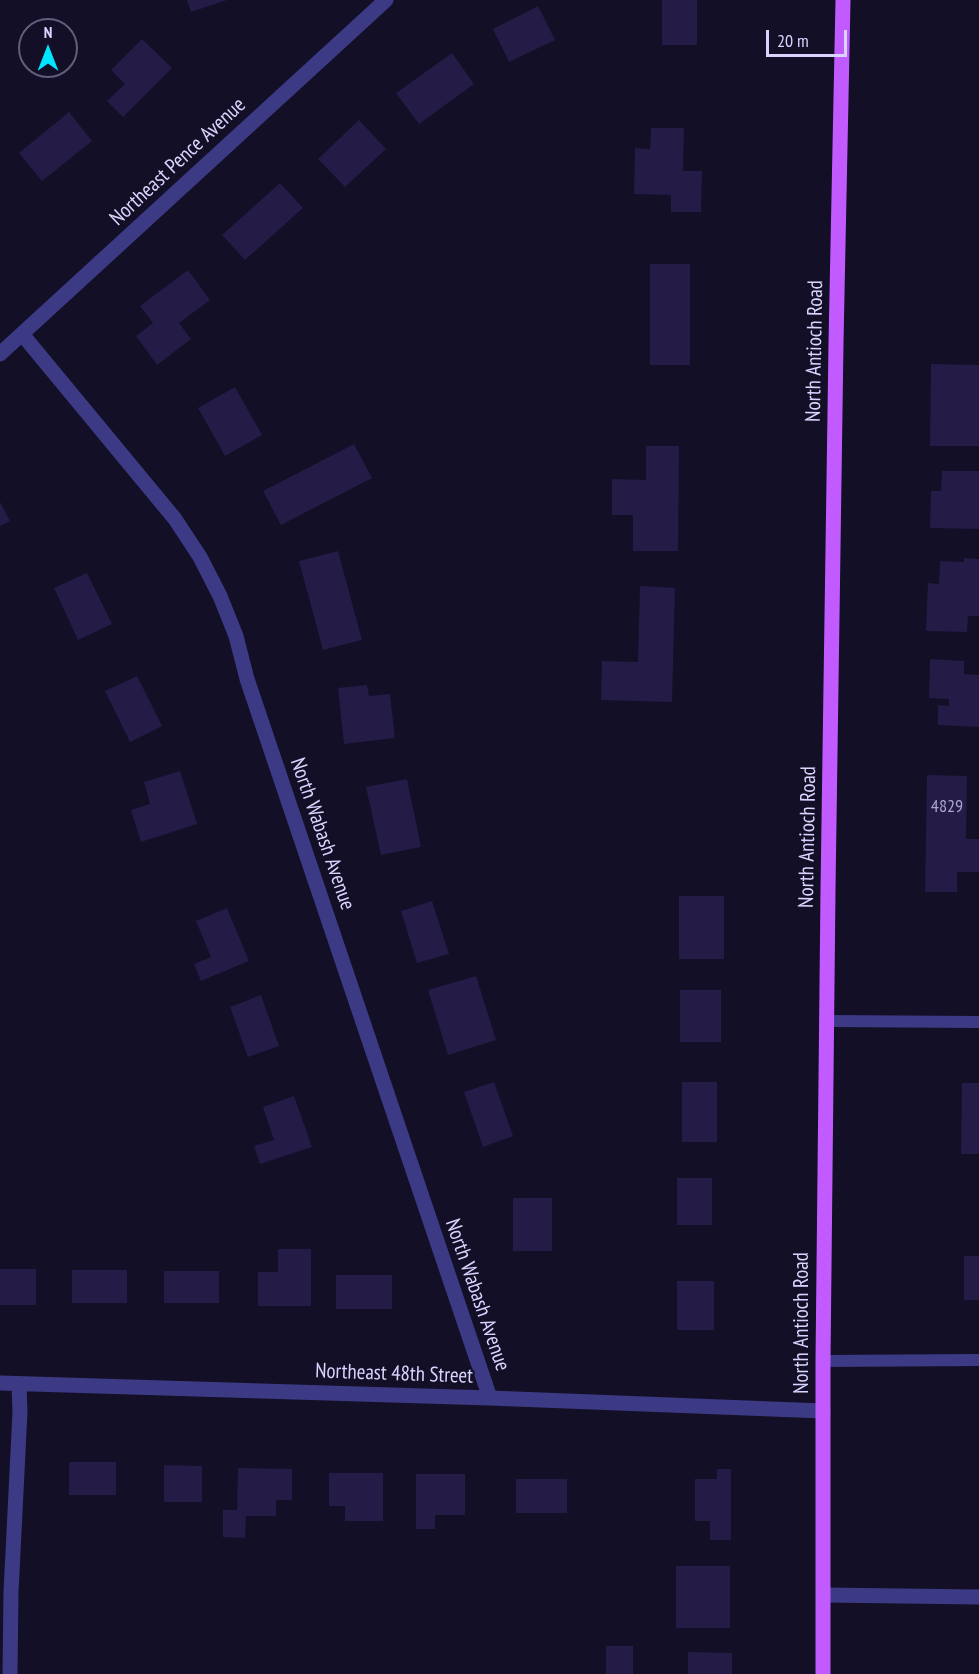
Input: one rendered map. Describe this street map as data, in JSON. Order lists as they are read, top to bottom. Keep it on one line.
{"streets":{"main road":["North Antioch Road"],"street":["Northeast Pence Avenue","North Wabash Avenue","Northeast 48th Street"]},"crossings":[["Northeast Pence Avenue","North Wabash Avenue"],["North Antioch Road","Northeast 48th Street"],["North Wabash Avenue","Northeast 48th Street"]],"house_numbers":["4829"],"scale_bar":"20 m","north":"top"}
